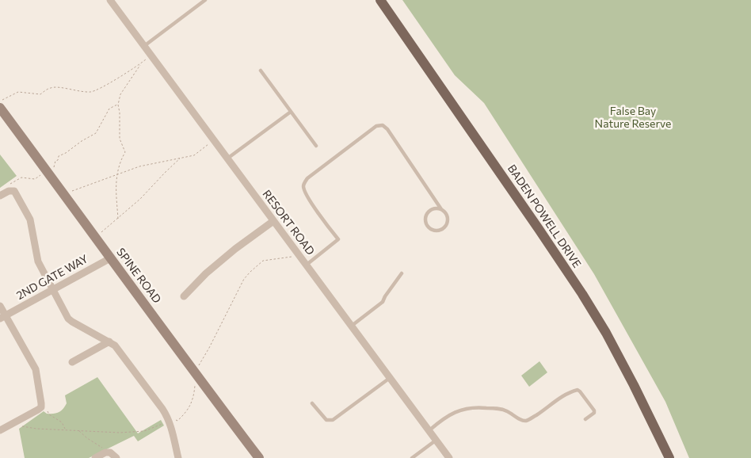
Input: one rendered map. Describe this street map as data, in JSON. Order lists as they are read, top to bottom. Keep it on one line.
{"streets":{"main road":["BADEN POWELL DRIVE","SPINE ROAD"],"street":["RESORT ROAD","2ND GATE WAY"]},"crossings":[["SPINE ROAD","2ND GATE WAY"]],"parks":["False Bay Nature Reserve"]}
